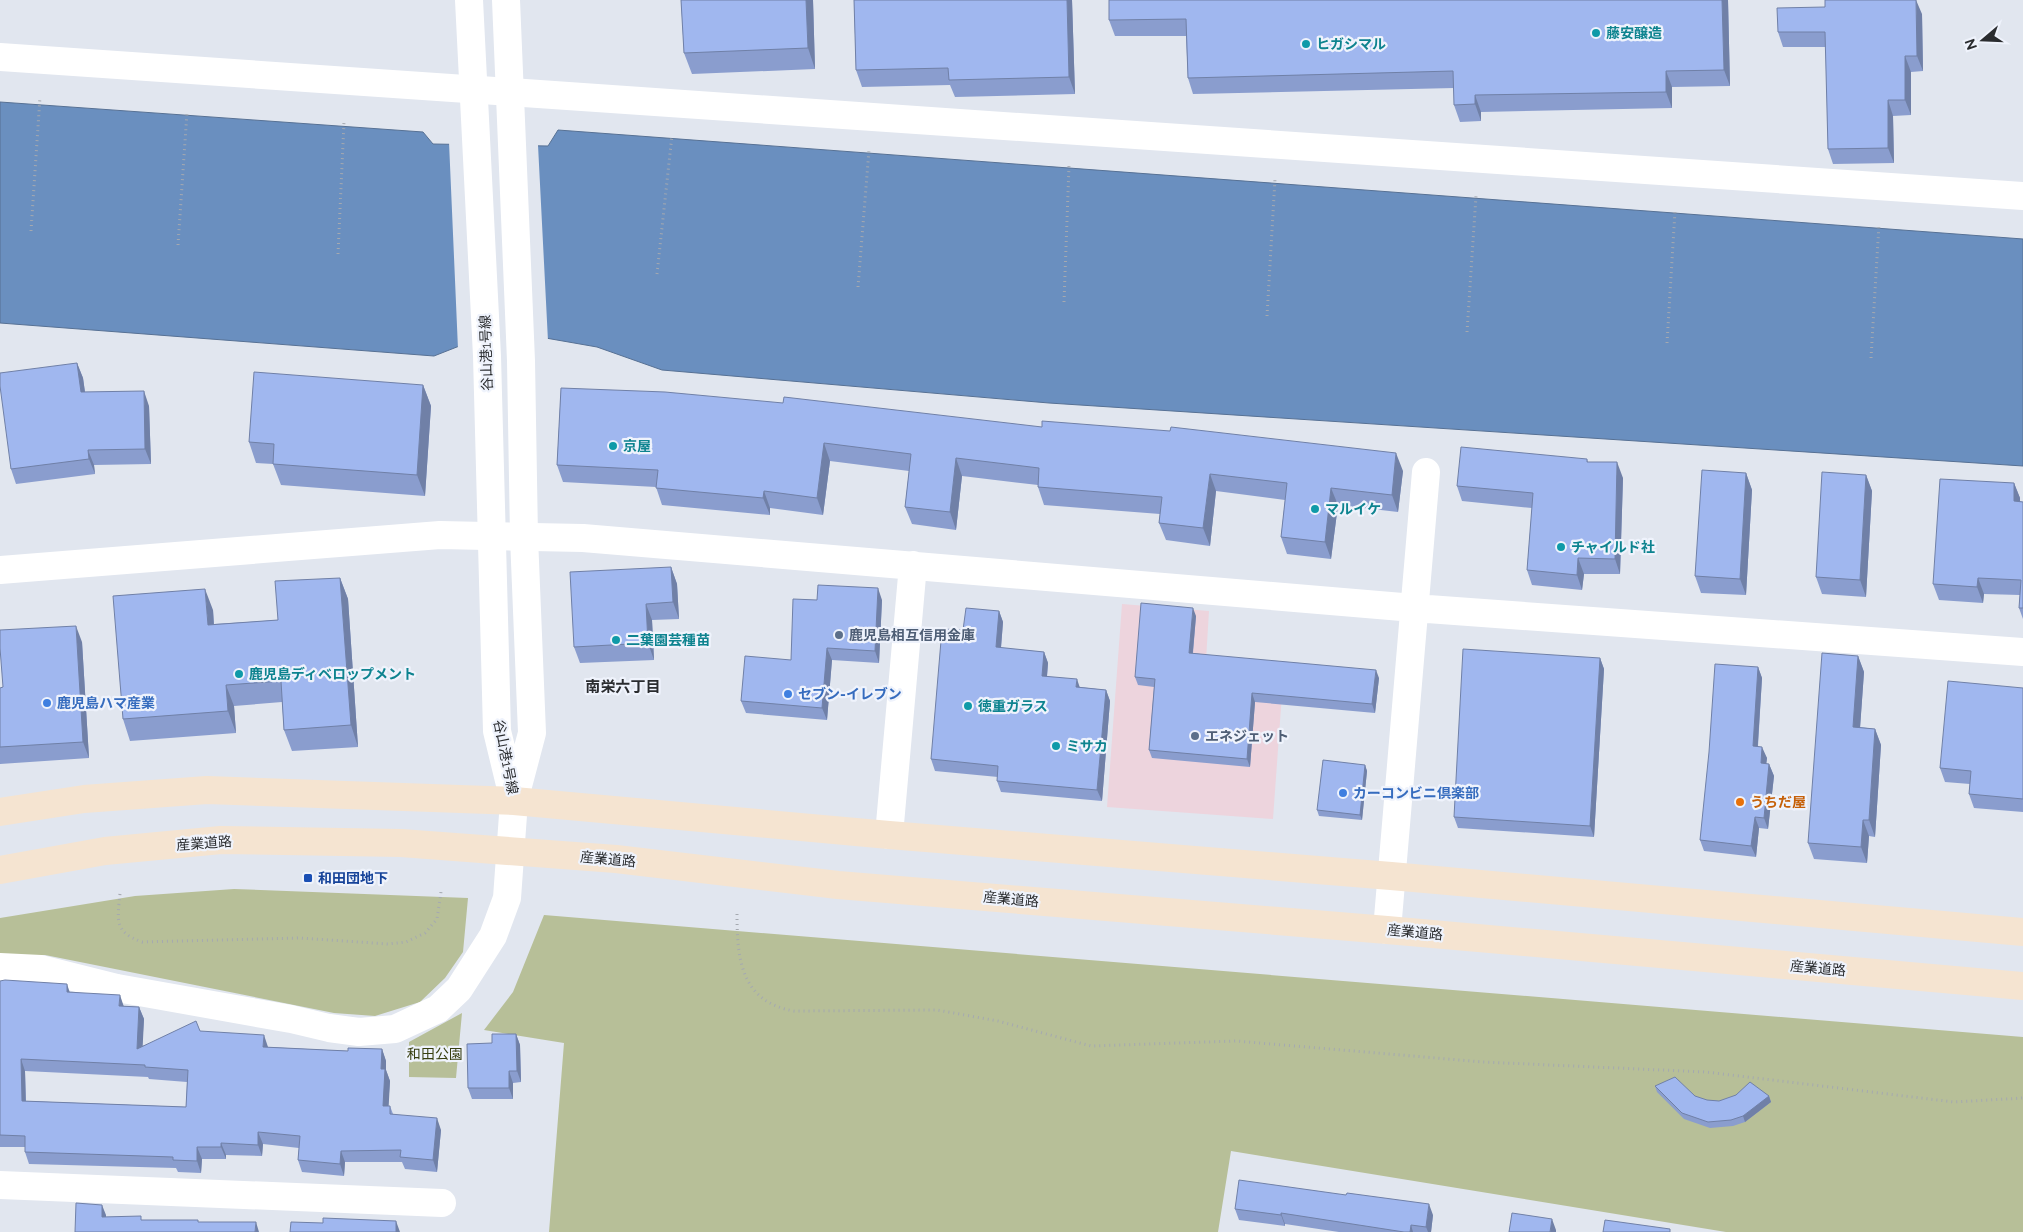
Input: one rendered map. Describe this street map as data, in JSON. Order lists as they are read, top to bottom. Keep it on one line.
{"streets":{"main road":["産業道路"],"street":["谷山港1号線"]},"districts":["南栄六丁目"],"parks":["和田公園"],"places":{"other":["藤安醸造","ヒガシマル","京屋","マルイケ","チャイルド社","鹿児島相互信用金庫","二葉園芸種苗","鹿児島ディベロップメント","セブン-イレブン","鹿児島ハマ産業","徳重ガラス","エネジェット","ミサカ","カーコンビニ倶楽部","うちだ屋"],"transit":["和田団地下"]},"north":"left"}
